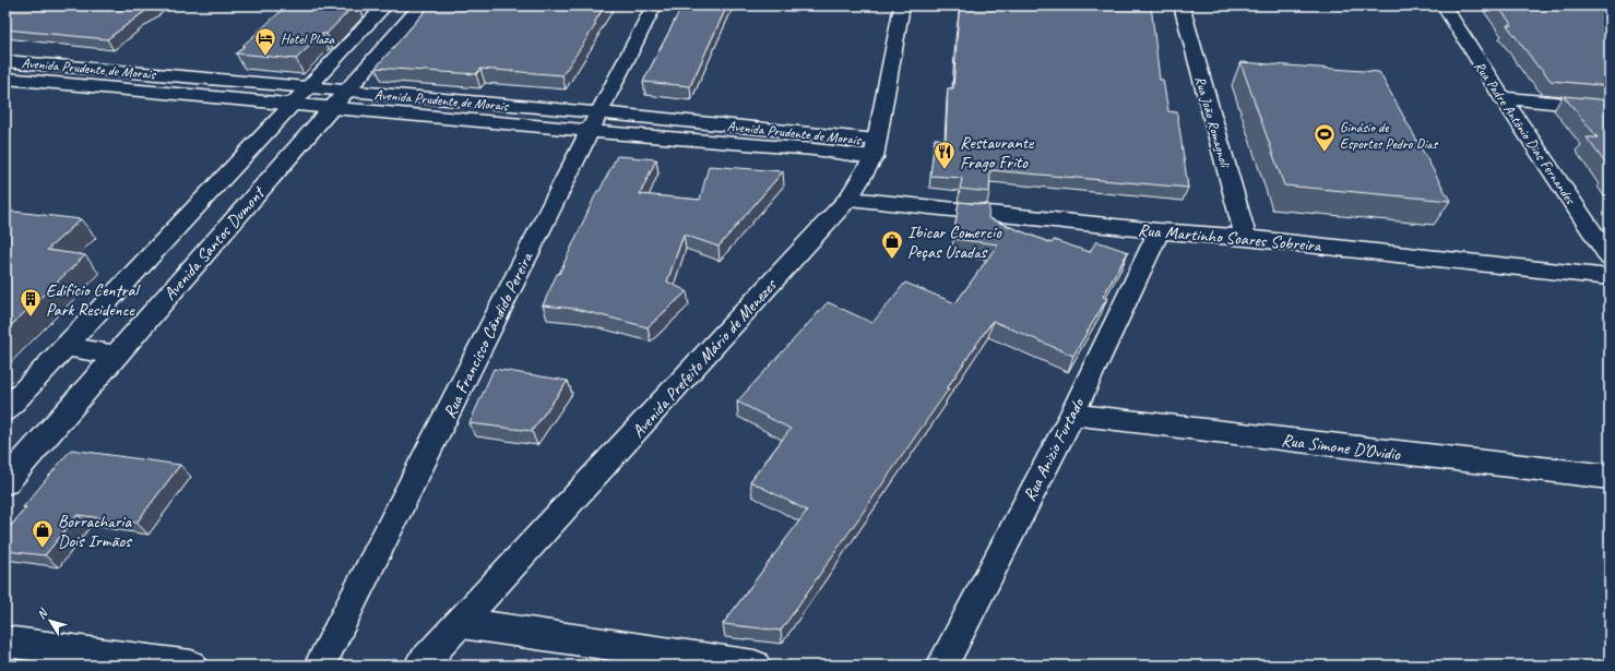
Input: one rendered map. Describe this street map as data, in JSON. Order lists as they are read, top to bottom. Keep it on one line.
{"streets":{"street":["Avenida Prudente de Morais","Rua João Romagnoli","Rua Padre Antônio Dias Fernandes","Rua Martinho Soares Sobreira","Avenida Santos Dumont","Rua Francisco Cândido Pereira","Avenida Prefeito Mário de Menezes","Rua Simone D’Ovidio","Rua Anizio Furtado"]},"crossings":[["Avenida Prudente de Morais","Avenida Santos Dumont"],["Avenida Prudente de Morais","Rua Francisco Cândido Pereira"],["Avenida Prudente de Morais","Avenida Prefeito Mário de Menezes"],["Rua João Romagnoli","Rua Martinho Soares Sobreira"],["Rua Martinho Soares Sobreira","Avenida Prefeito Mário de Menezes"],["Rua Martinho Soares Sobreira","Rua Anizio Furtado"],["Rua Simone D’Ovidio","Rua Anizio Furtado"]],"places":{"hotel":["Hotel Plaza"],"sports":["Ginásio de Esportes Pedro Dias"],"restaurant":["Restaurante Frago Frito"],"shop":["Ibicar Comercio Peças Usadas","Borracharia Dois Irmãos"],"building":["Edifício Central Park Residence"]},"north":"top left"}
